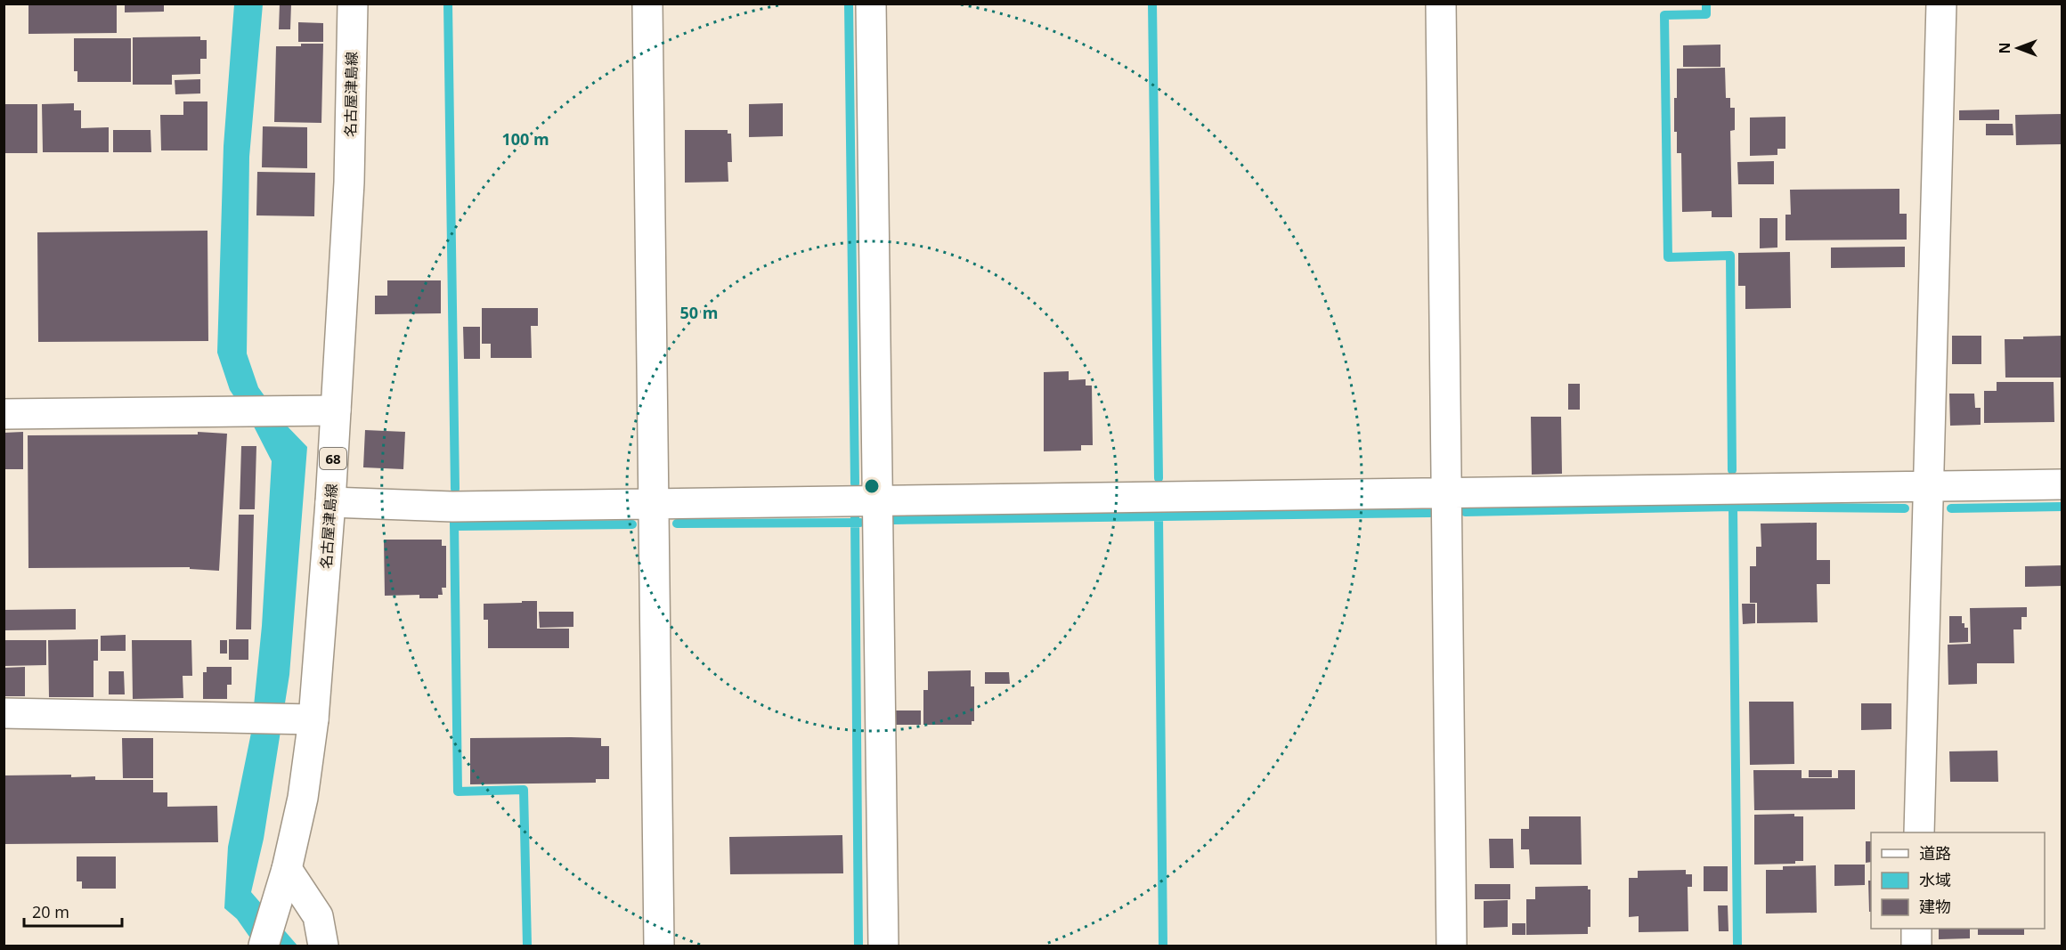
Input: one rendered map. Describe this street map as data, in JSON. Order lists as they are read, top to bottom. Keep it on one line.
{"streets":{"street":["名古屋津島線","68"]},"legend":["道路","水域","建物"],"scale_bar":"20 m","north":"left","rings":["100 m","50 m"]}
